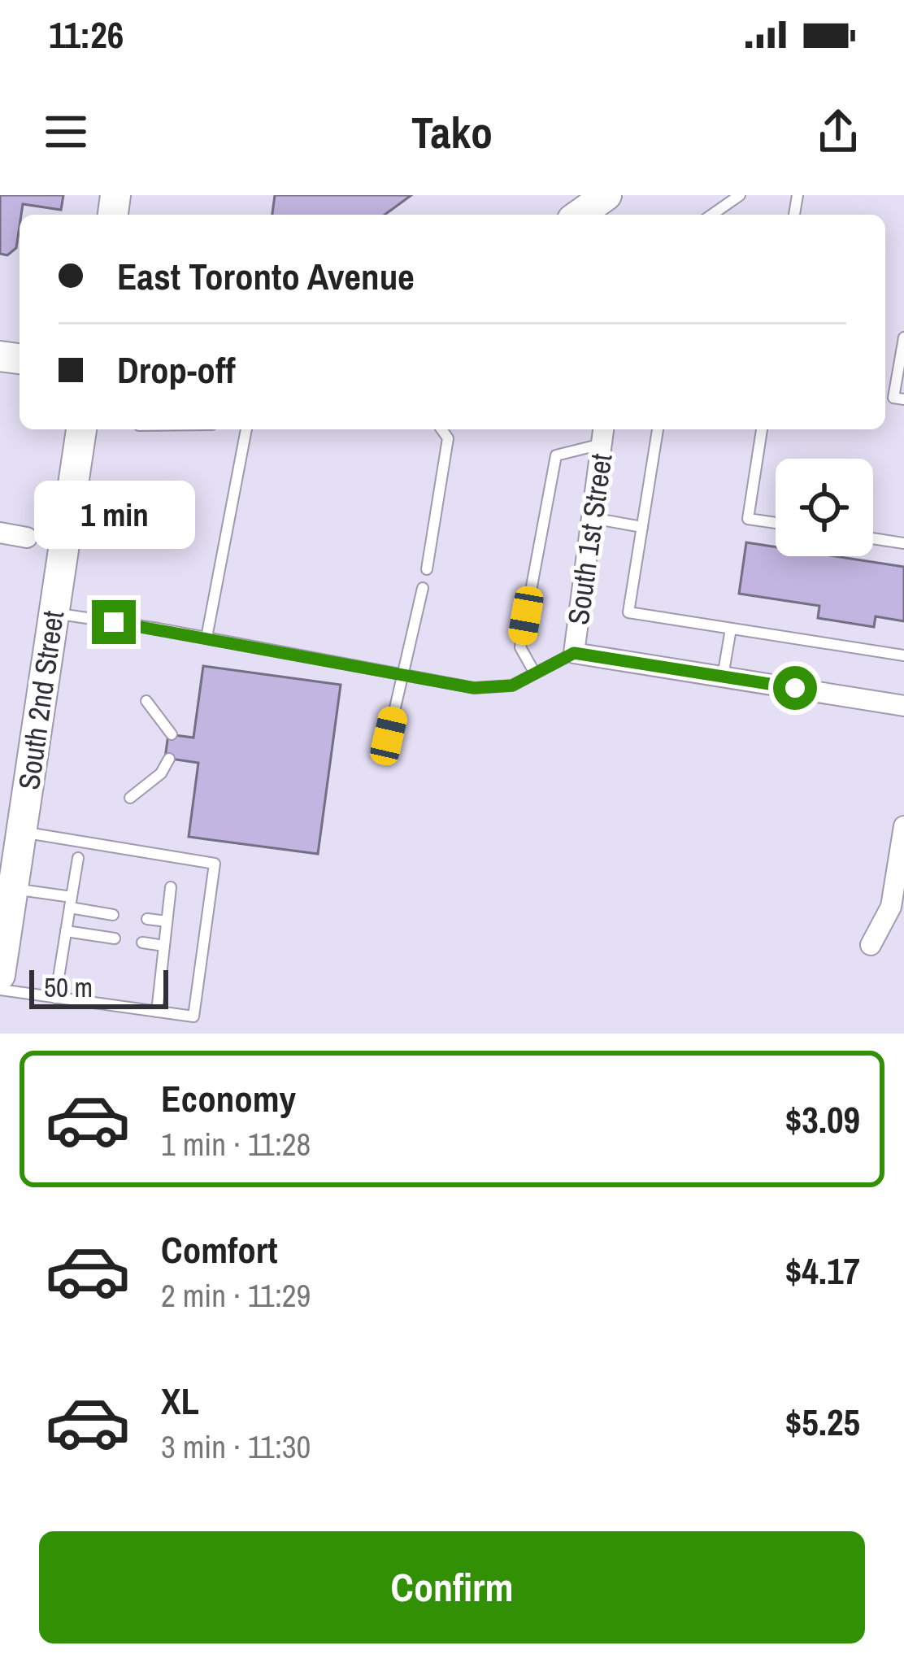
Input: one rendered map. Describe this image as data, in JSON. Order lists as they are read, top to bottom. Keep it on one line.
{"streets":{"main road":["South 2nd Street"],"street":["South 1st Street"]},"scale_bar":"50 m","page":{"status":"11:26","header":"Tako","banner":["East Toronto Avenue","Drop-off"],"bubble":"1 min","scale":"50 m","list":[{"name":"Economy","note":"1 min · 11:28","value":"$3.09"},{"name":"Comfort","note":"2 min · 11:29","value":"$4.17"},{"name":"XL","note":"3 min · 11:30","value":"$5.25"}],"buttons":"Confirm"}}
